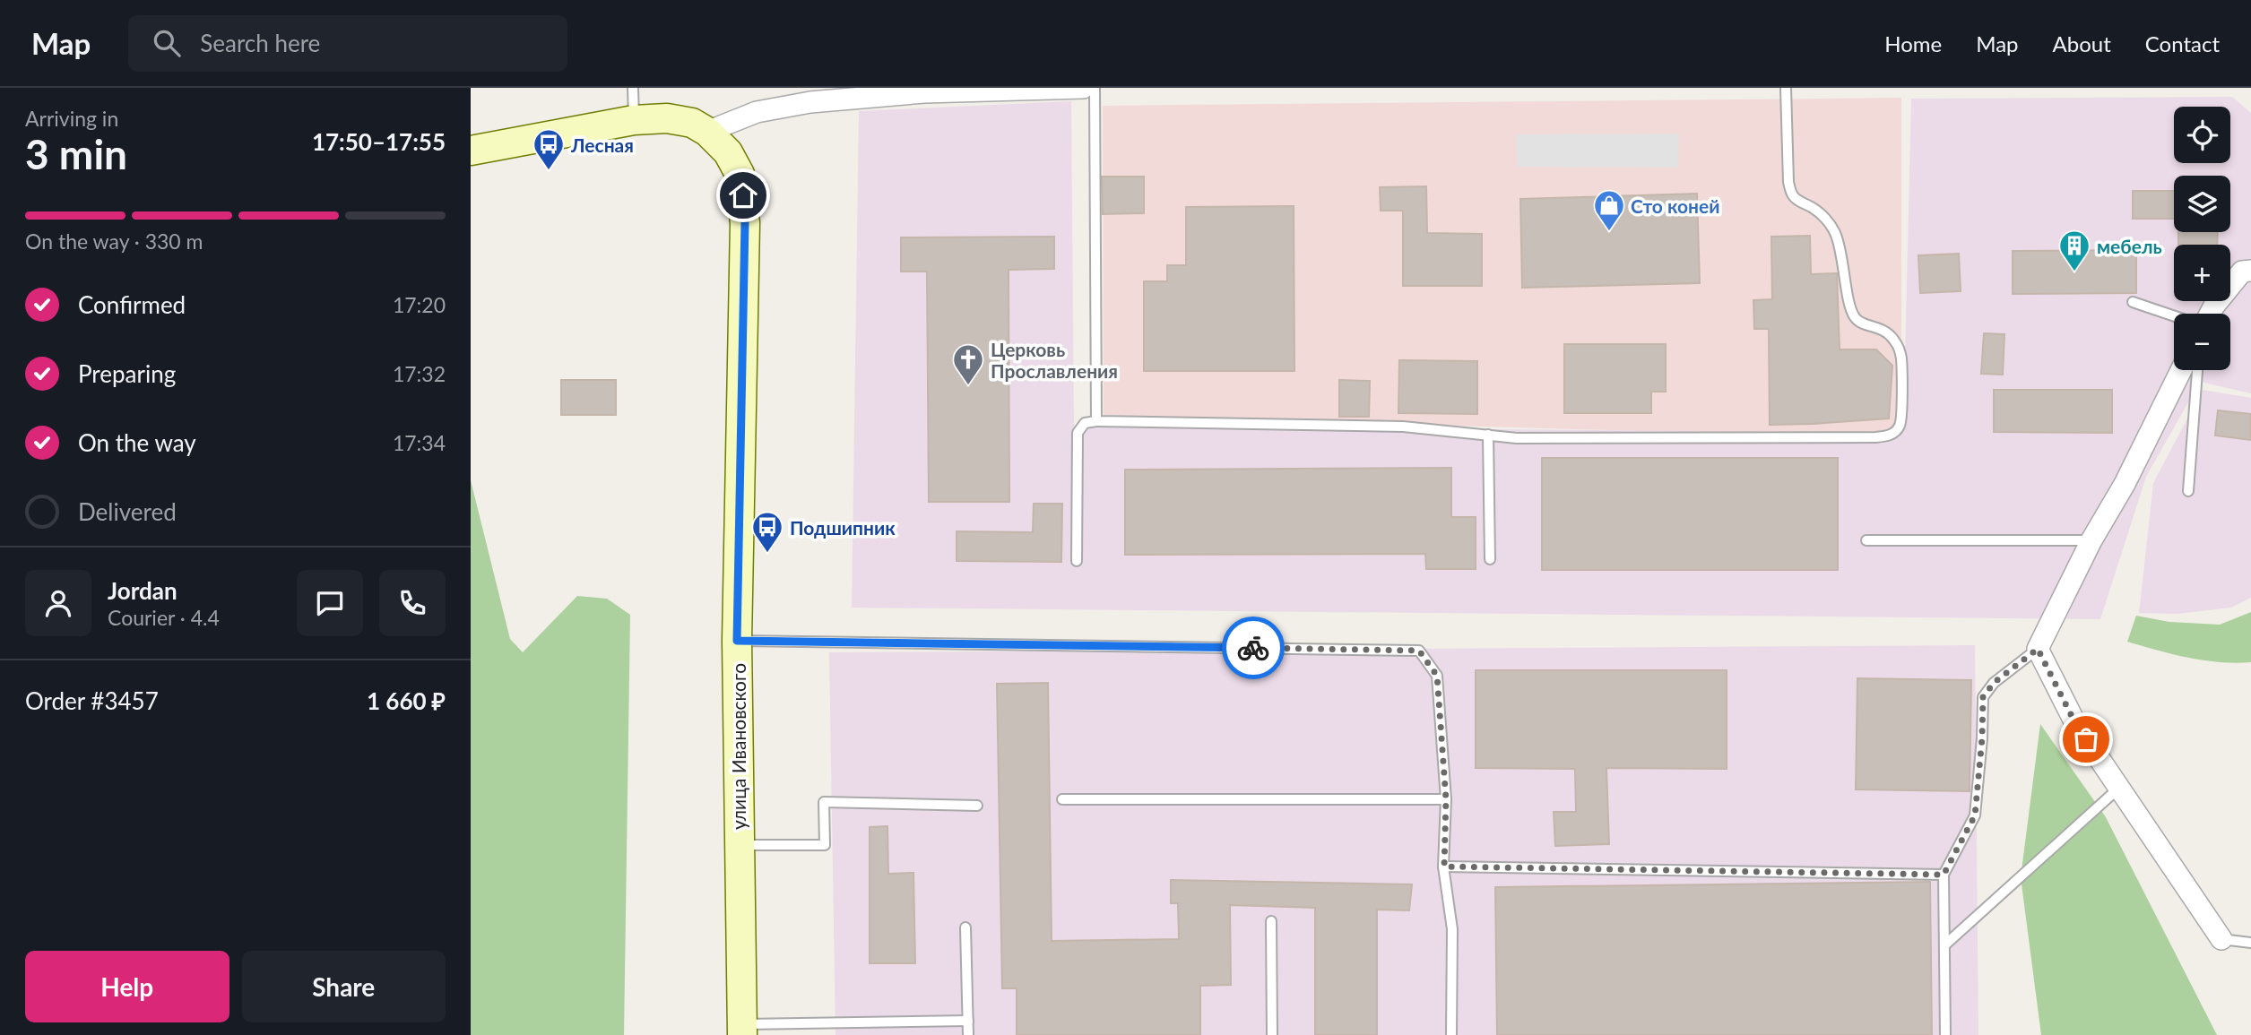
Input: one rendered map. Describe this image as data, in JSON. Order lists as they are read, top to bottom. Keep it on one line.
{"streets":{"main road":["улица Ивановского"]},"places":{"bus stop":["Лесная","Подшипник"],"shop":["Сто коней"],"building":["мебель"],"church":["Церковь Прославления"]},"page":{"header":"Map","search":"Search here","nav":["Home","Map","About","Contact"],"heading":["3 min","Arriving in","17:50–17:55"],"panel":["Jordan","Courier · 4.4","Order #3457","1 660 ₽"],"map_buttons":["+","−"],"bar":"On the way · 330 m","list":[["Confirmed","17:20"],["Preparing","17:32"],["On the way","17:34"],"Delivered"],"buttons":["Help","Share"]}}
